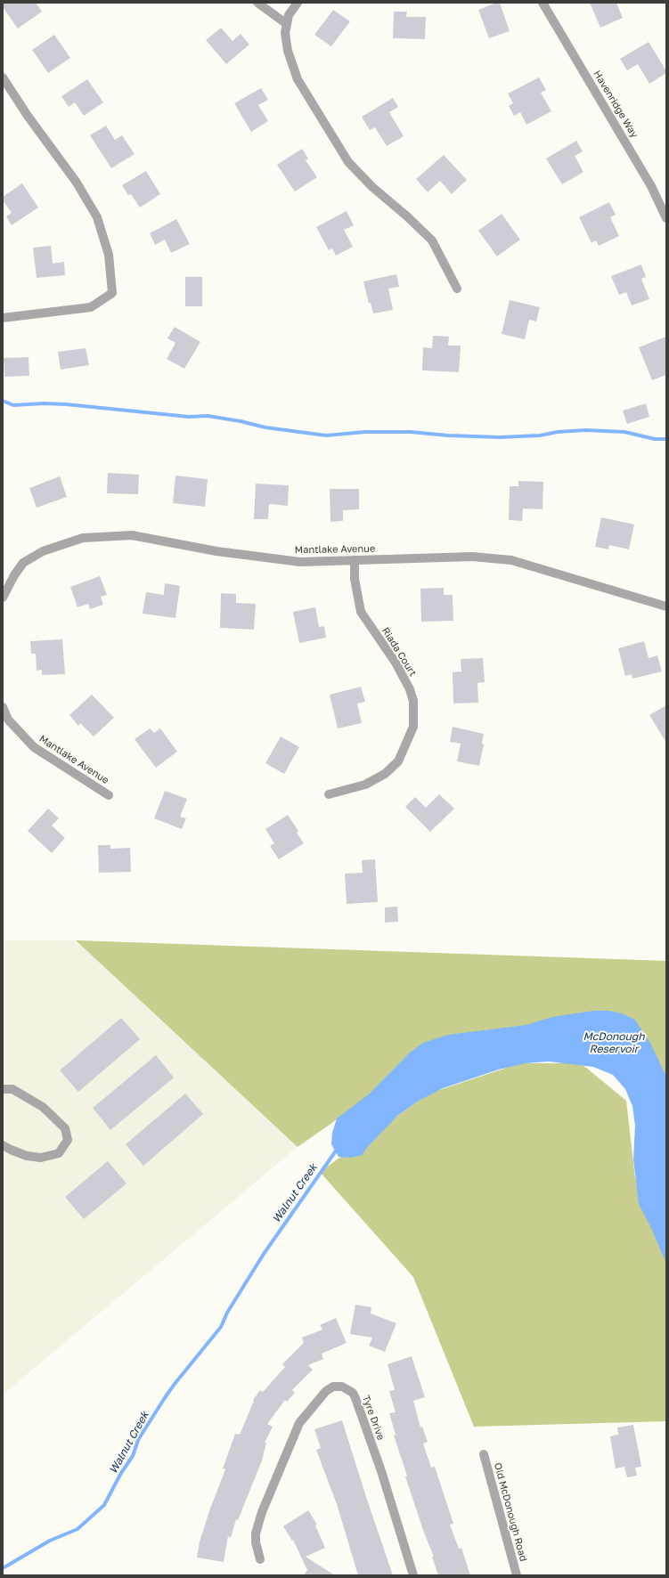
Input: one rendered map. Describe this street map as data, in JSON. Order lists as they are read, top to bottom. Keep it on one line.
{"streets":{"street":["Havenridge Way","Mantlake Avenue","Riada Court","Tyre Drive","Old McDonough Road"]},"crossings":[["Mantlake Avenue","Riada Court"]],"water":["McDonough Reservoir","Walnut Creek"]}
